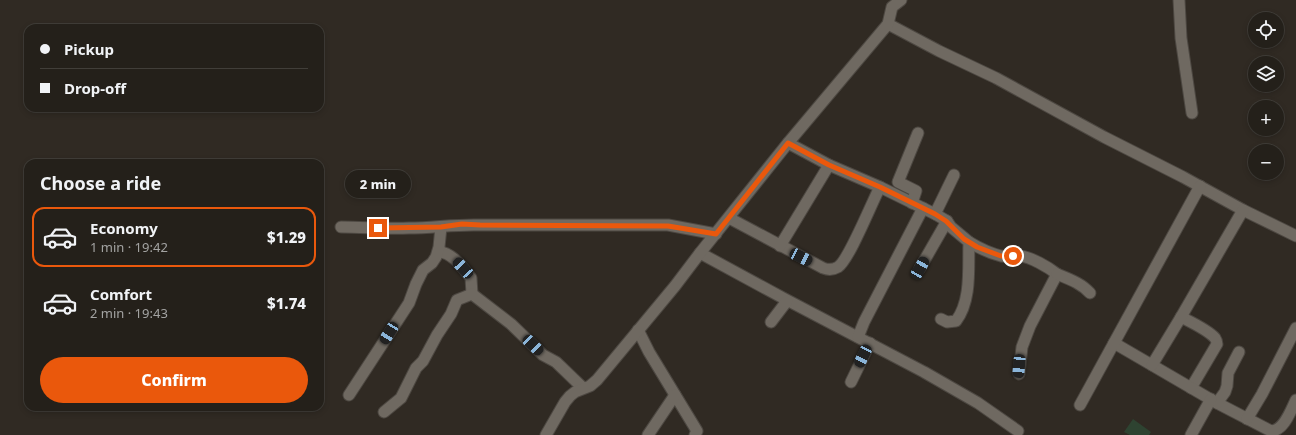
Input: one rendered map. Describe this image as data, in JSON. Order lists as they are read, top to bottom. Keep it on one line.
{"page":{"map_buttons":["+","−"],"banner":["Pickup","Drop-off"],"heading":"Choose a ride","bubble":"2 min","list":[{"name":"Economy","note":"1 min · 19:42","value":"$1.29"},{"name":"Comfort","note":"2 min · 19:43","value":"$1.74"}],"buttons":"Confirm"}}
